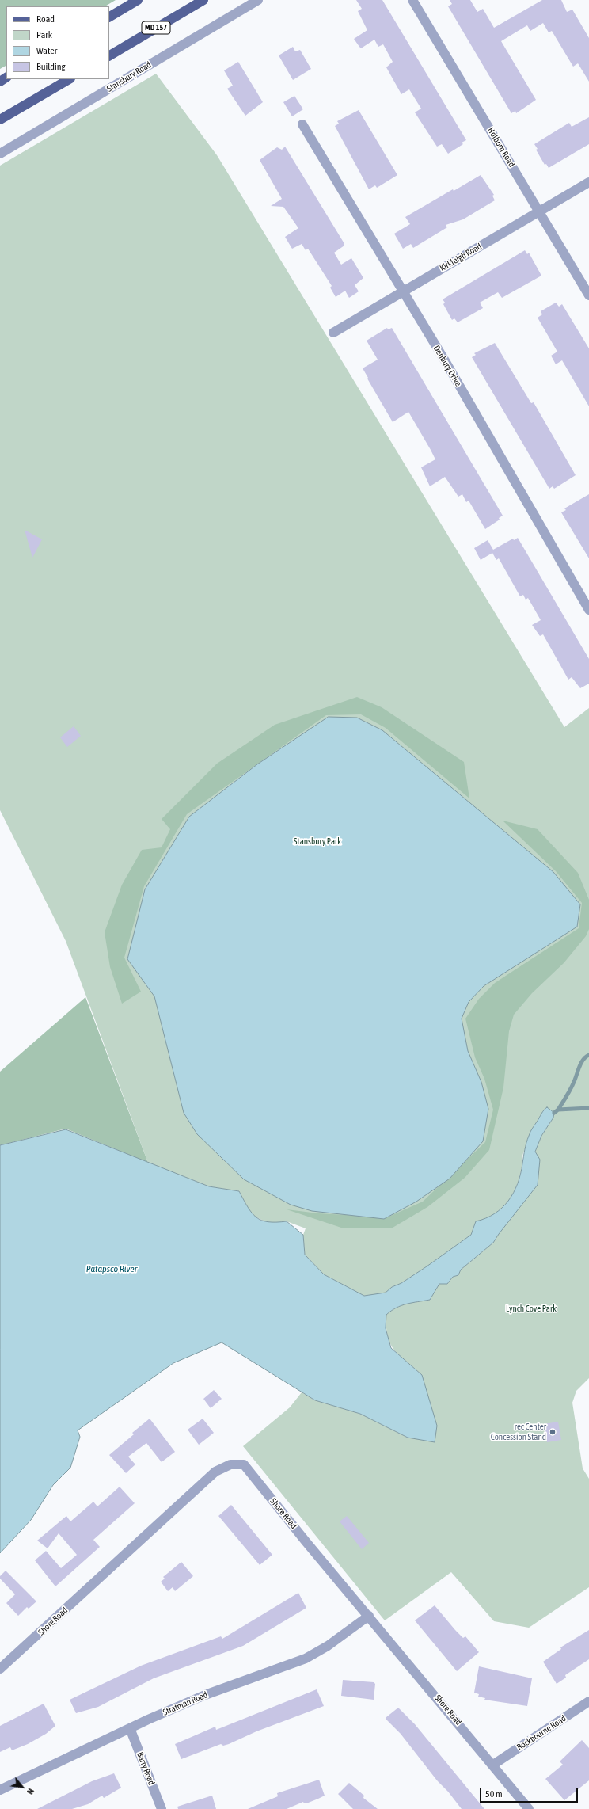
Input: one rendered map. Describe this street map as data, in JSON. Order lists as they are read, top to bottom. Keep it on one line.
{"streets":{"main road":["MD 157"],"street":["Stansbury Road","Holborn Road","Kirkleigh Road","Denbury Drive","Shore Road","Stratman Road","Rockbourne Road","Barry Road"]},"crossings":[["Holborn Road","Kirkleigh Road"],["Kirkleigh Road","Denbury Drive"],["Shore Road","Stratman Road"],["Shore Road","Rockbourne Road"],["Stratman Road","Barry Road"]],"water":["Patapsco River"],"parks":["Stansbury Park","Lynch Cove Park"],"places":["rec Center Concession Stand"],"legend":["Road","Park","Water","Building"],"scale_bar":"50 m","north":"bottom right"}
